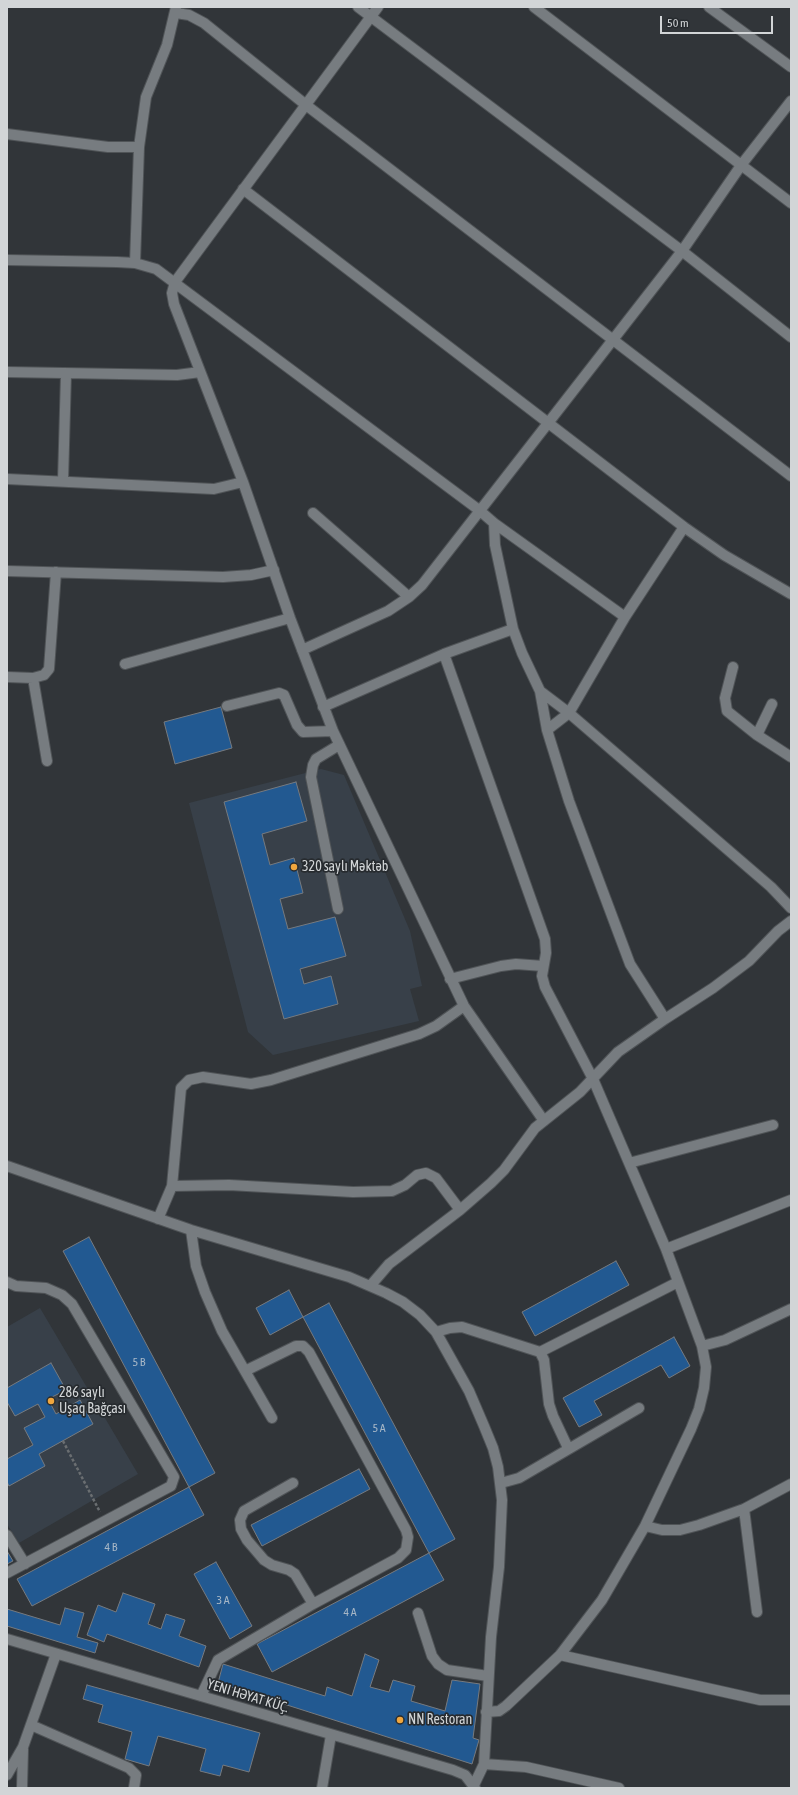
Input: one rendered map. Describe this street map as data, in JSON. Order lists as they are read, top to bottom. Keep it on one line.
{"streets":{"street":["YENI HƏYAT KÜÇ."]},"places":["320 saylı Məktəb","286 saylı Uşaq Bağçası","NN Restoran"],"house_numbers":["5 B","5 A","4 B","3 A","4 A"],"scale_bar":"50 m"}
